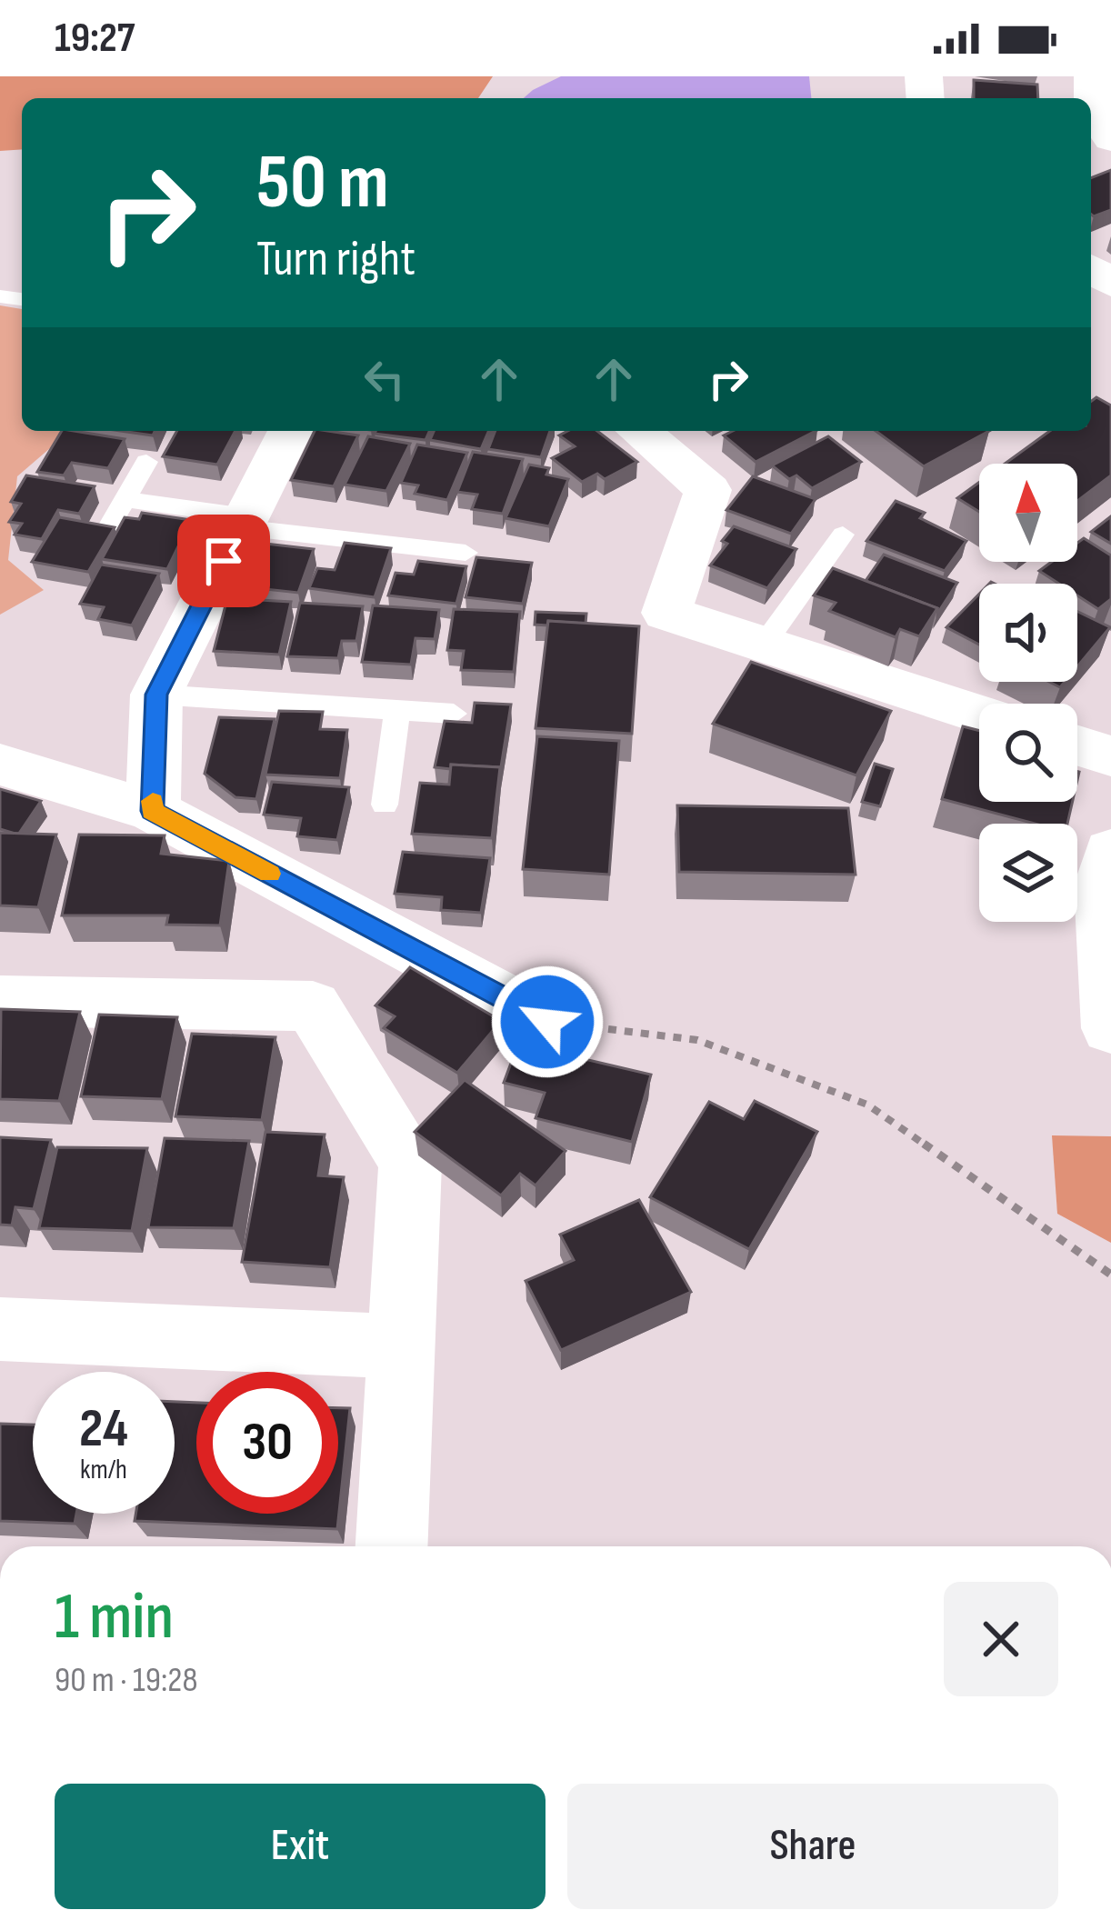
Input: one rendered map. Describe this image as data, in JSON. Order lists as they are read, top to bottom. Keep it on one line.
{"north":"top","page":{"status":"19:27","turn":["50 m","Turn right"],"speed":"24 km/h","limit":"30","heading":["1 min","90 m · 19:28"],"buttons":["Exit","Share"]}}
